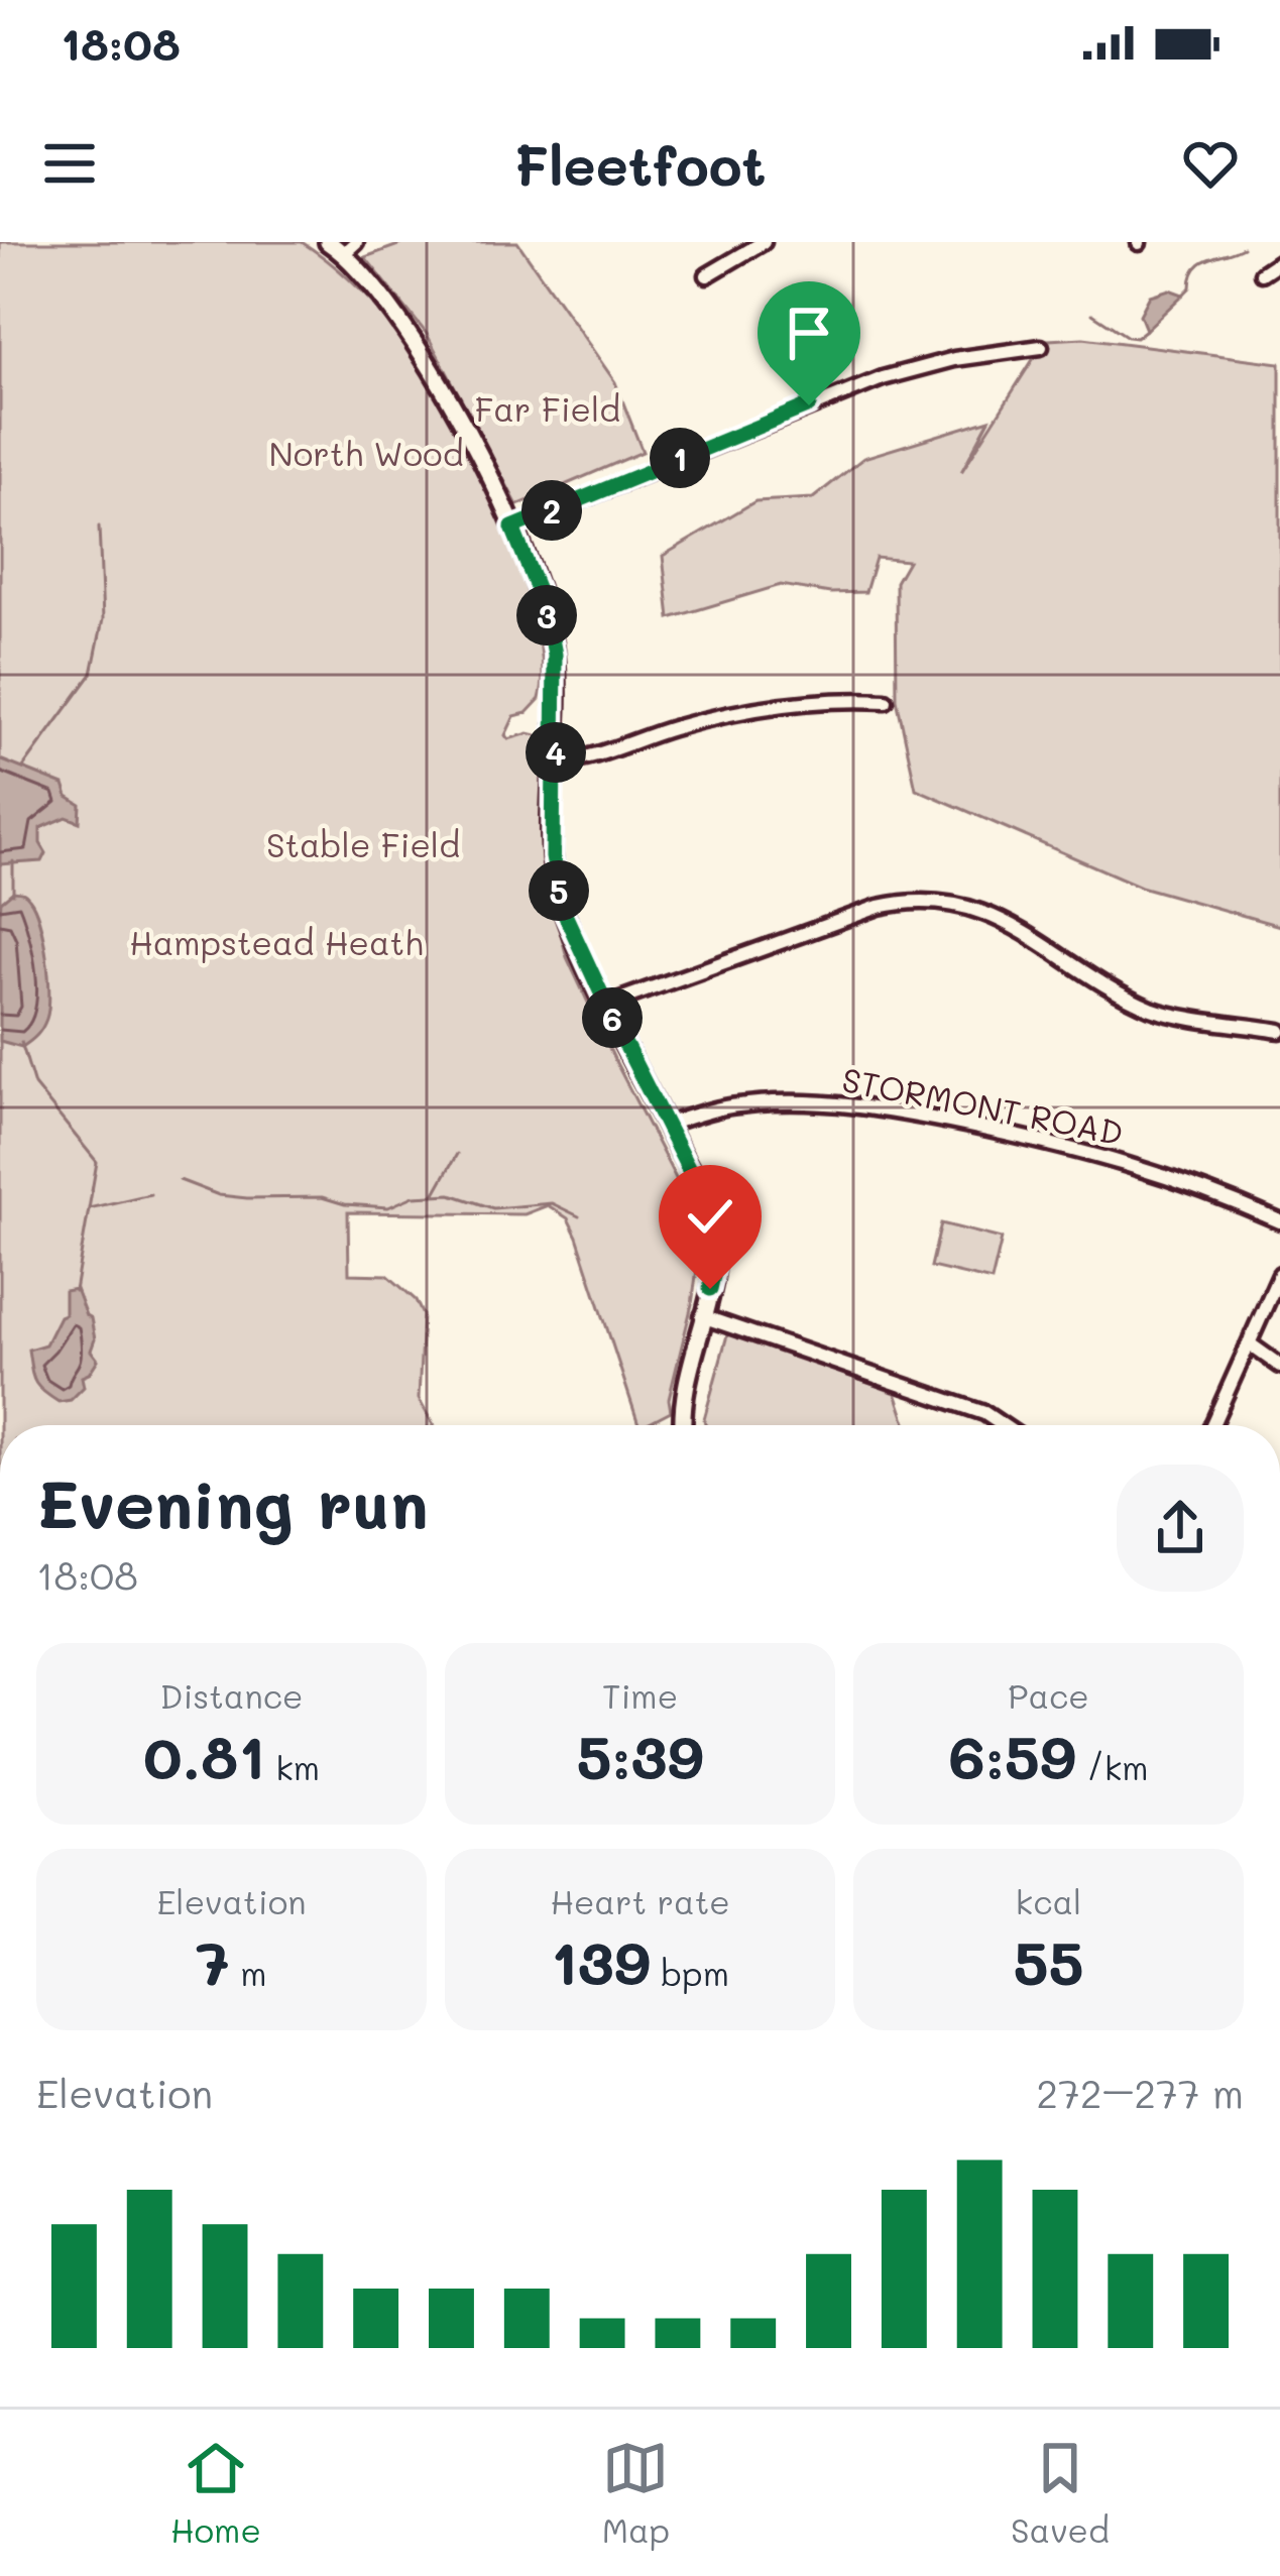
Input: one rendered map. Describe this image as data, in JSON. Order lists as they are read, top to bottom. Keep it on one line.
{"streets":{"street":["STORMONT ROAD"]},"parks":["Far Field","North Wood","Stable Field","Hampstead Heath"],"page":{"status":"18:08","header":"Fleetfoot","pins":["1","2","3","4","5","6"],"heading":["Evening run","18:08"],"stats":[["Distance","0.81 km"],["Time","5:39"],["Pace","6:59 /km"],["Elevation","7 m"],["Heart rate","139 bpm"],["kcal","55"]],"chart":["Elevation","272–277 m"],"tabs":["Home","Map","Saved"]}}
